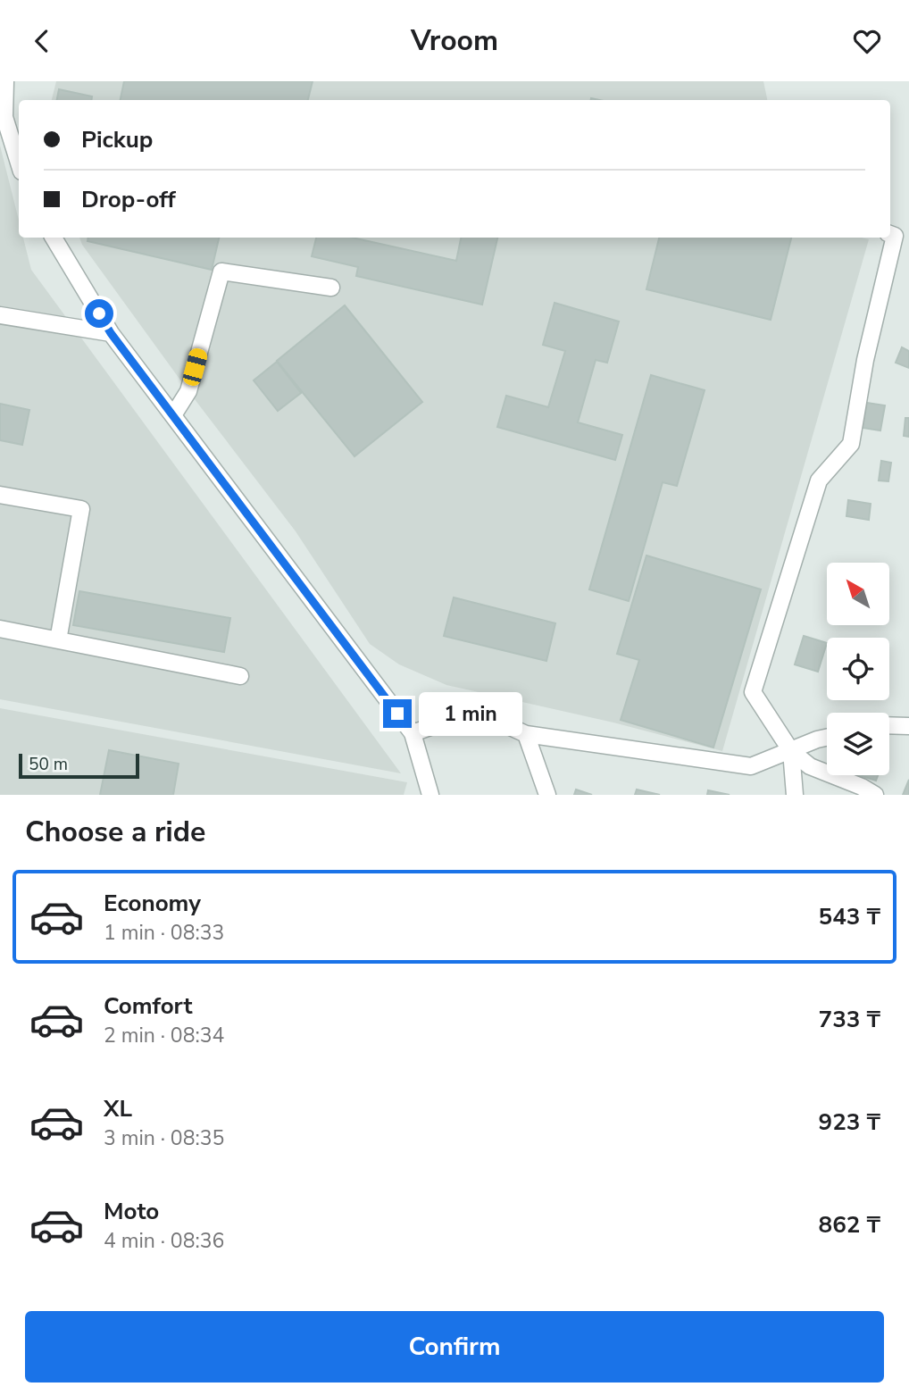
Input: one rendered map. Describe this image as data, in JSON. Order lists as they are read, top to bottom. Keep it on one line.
{"scale_bar":"50 m","north":"top left","page":{"header":"Vroom","banner":["Pickup","Drop-off"],"bubble":"1 min","scale":"50 m","heading":"Choose a ride","list":[{"name":"Economy","note":"1 min · 08:33","value":"543 ₸"},{"name":"Comfort","note":"2 min · 08:34","value":"733 ₸"},{"name":"XL","note":"3 min · 08:35","value":"923 ₸"},{"name":"Moto","note":"4 min · 08:36","value":"862 ₸"}],"buttons":"Confirm"}}
